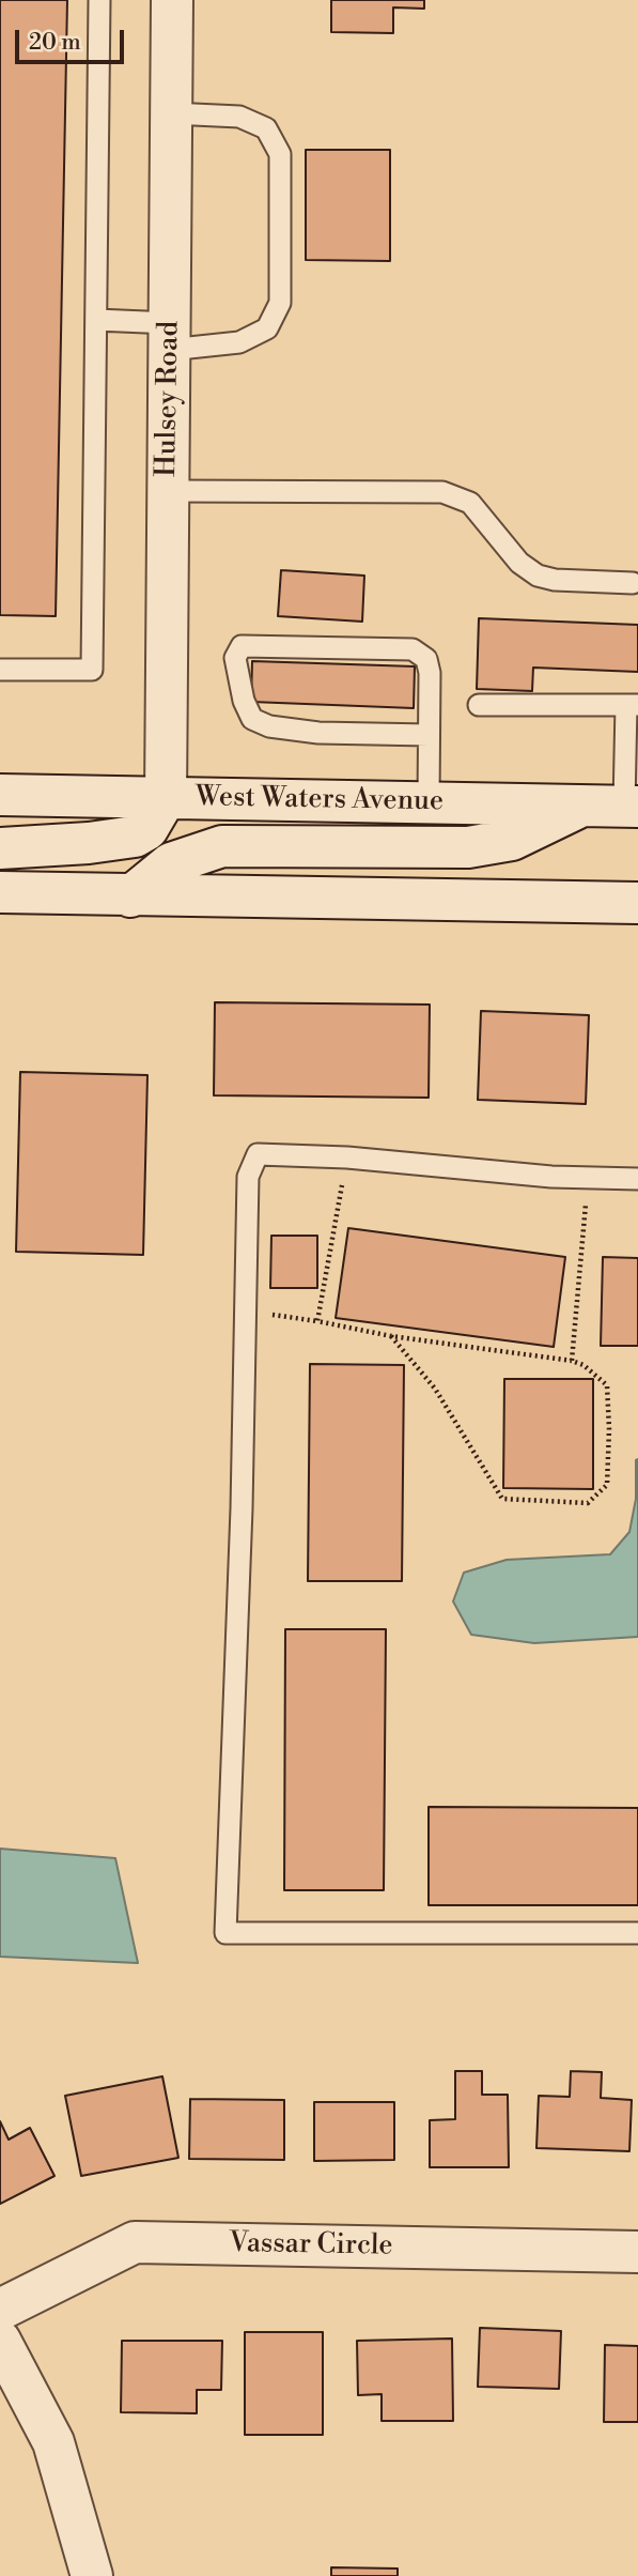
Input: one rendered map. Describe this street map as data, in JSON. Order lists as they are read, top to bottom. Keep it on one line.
{"streets":{"main road":["Hulsey Road","West Waters Avenue","Vassar Circle"]},"crossings":[["Hulsey Road","West Waters Avenue"]],"scale_bar":"20 m"}
